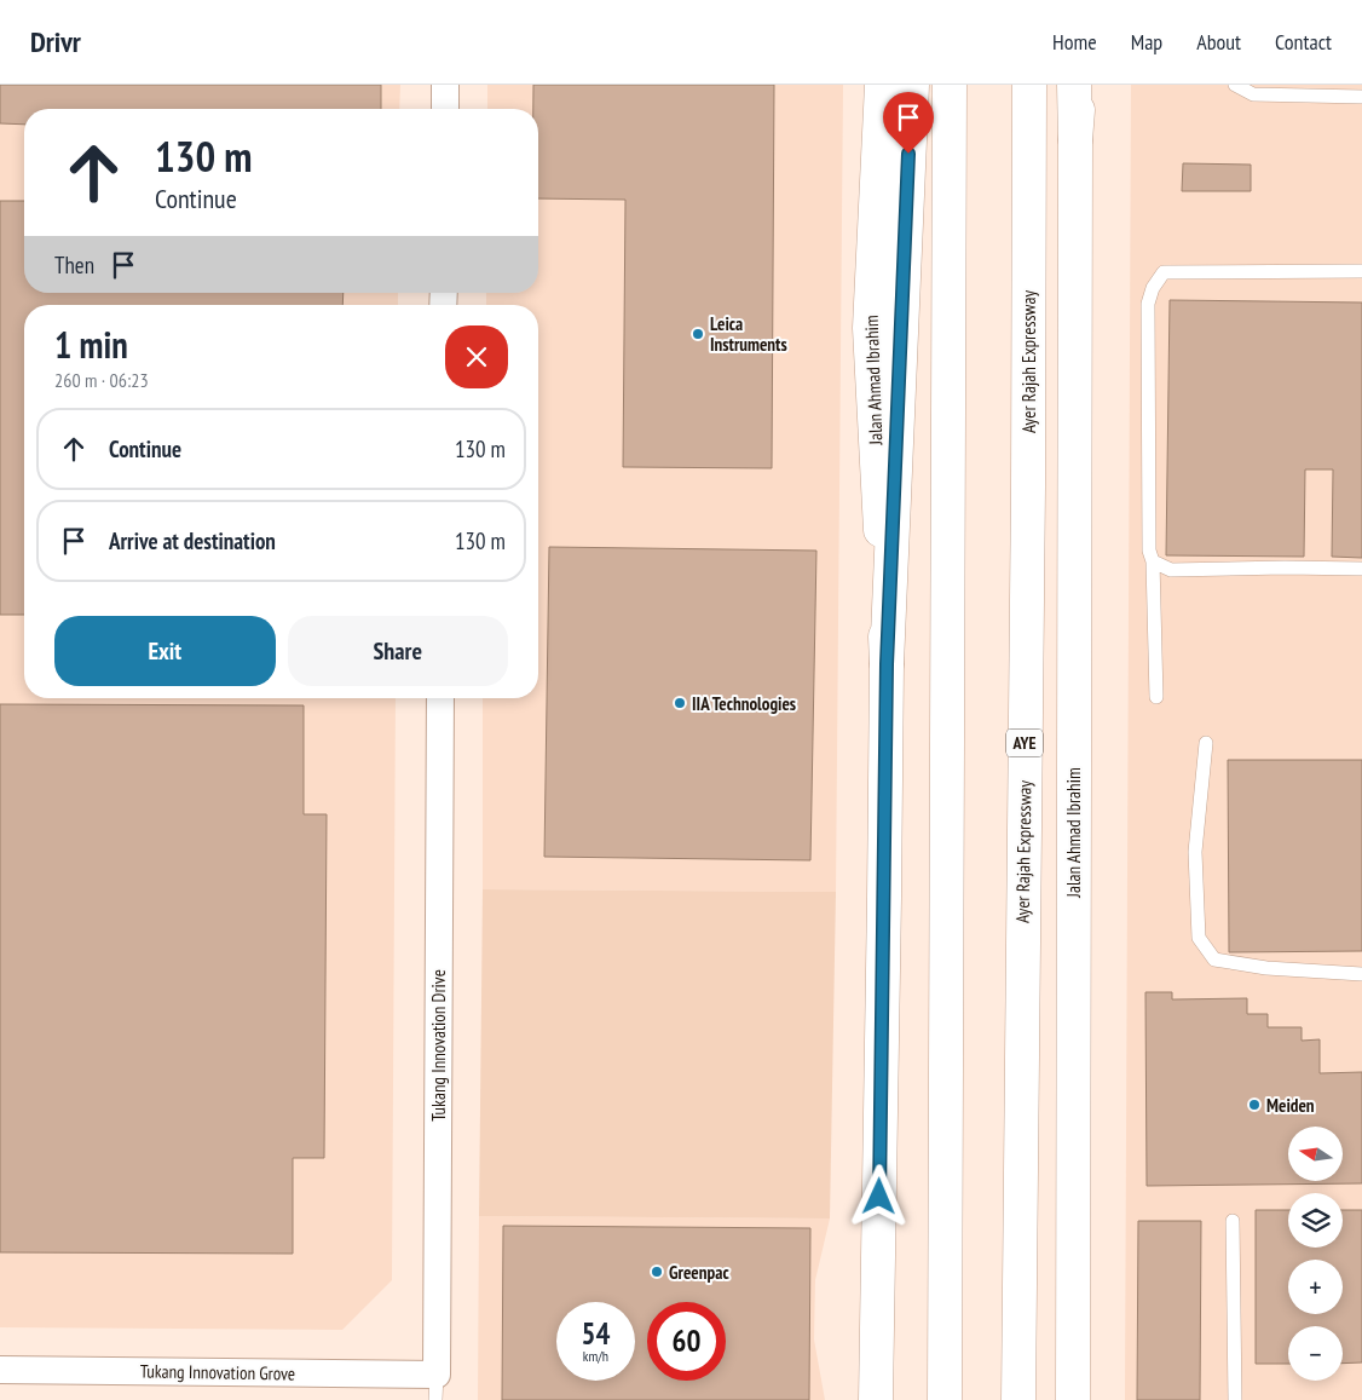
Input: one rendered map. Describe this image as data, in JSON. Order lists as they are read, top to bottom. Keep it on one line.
{"streets":{"main road":["Ayer Rajah Expressway","Jalan Ahmad Ibrahim","AYE"],"street":["Tukang Innovation Drive","Tukang Innovation Grove"]},"crossings":[["Tukang Innovation Drive","Tukang Innovation Grove"]],"places":["Leica Instruments","IIA Technologies","Meiden","Greenpac"],"north":"left","page":{"header":"Drivr","nav":["Home","Map","About","Contact"],"turn":["130 m","Continue"],"then":"Then","heading":["1 min","260 m · 06:23"],"list":[{"name":"Continue","value":"130 m"},{"name":"Arrive at destination","value":"130 m"}],"buttons":["Exit","Share"],"map_buttons":["+","−"],"speed":"54 km/h","limit":"60"}}
